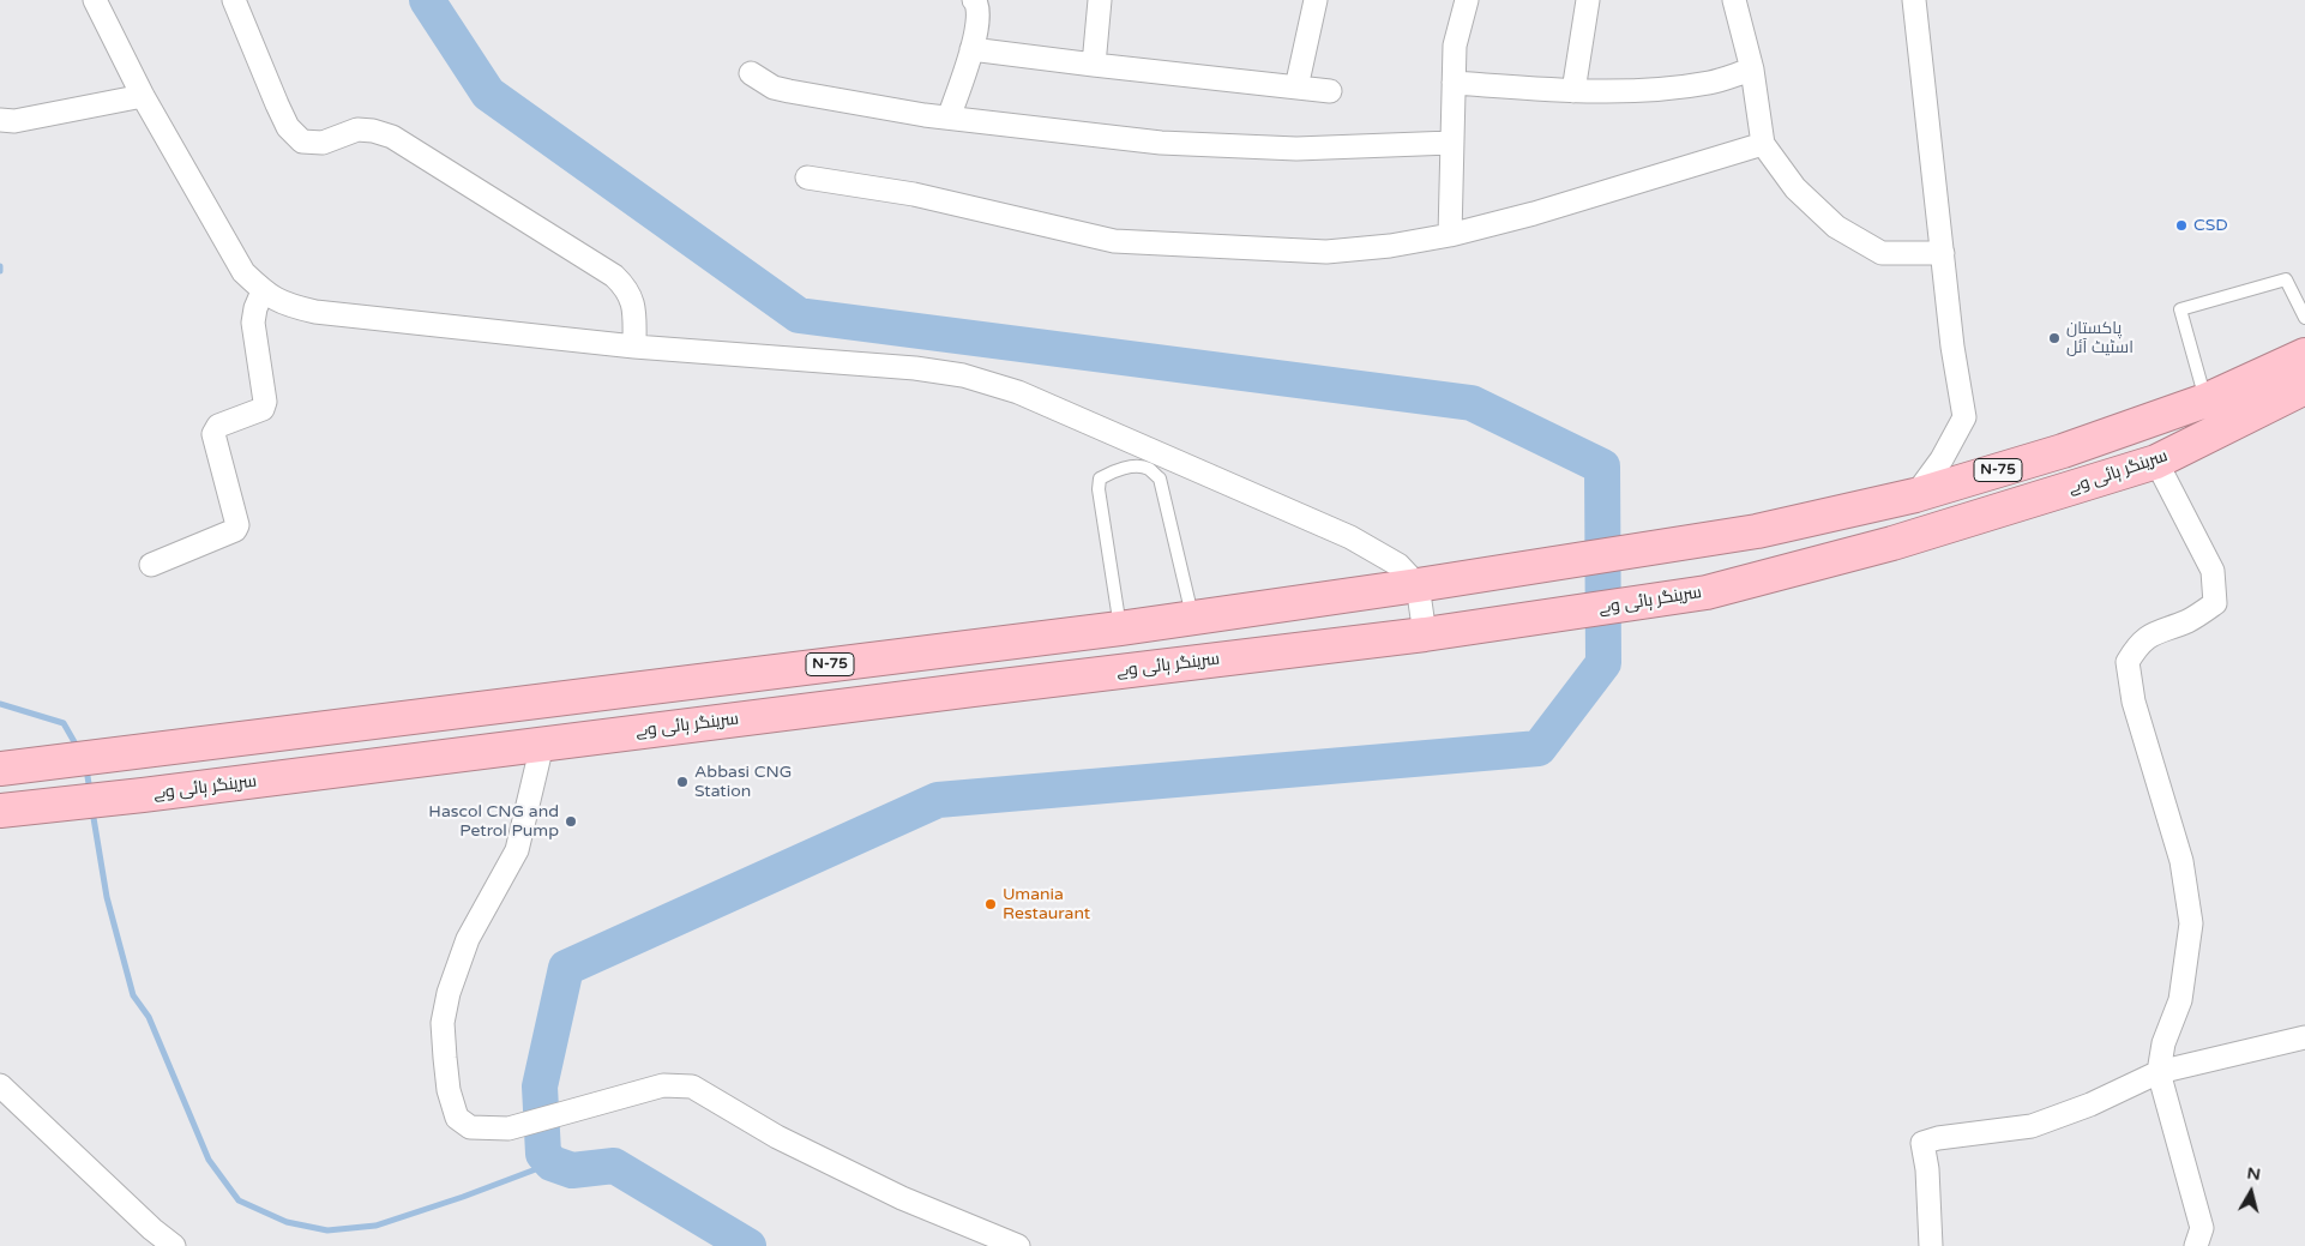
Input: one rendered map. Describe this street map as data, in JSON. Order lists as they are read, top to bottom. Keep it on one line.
{"streets":{"highway":["N-75","سرینگر ہائی وے"]},"places":["CSD","پاکستان اسٹیٹ آئل","Abbasi CNG Station","Hascol CNG and Petrol Pump","Umania Restaurant"],"north":"top"}
